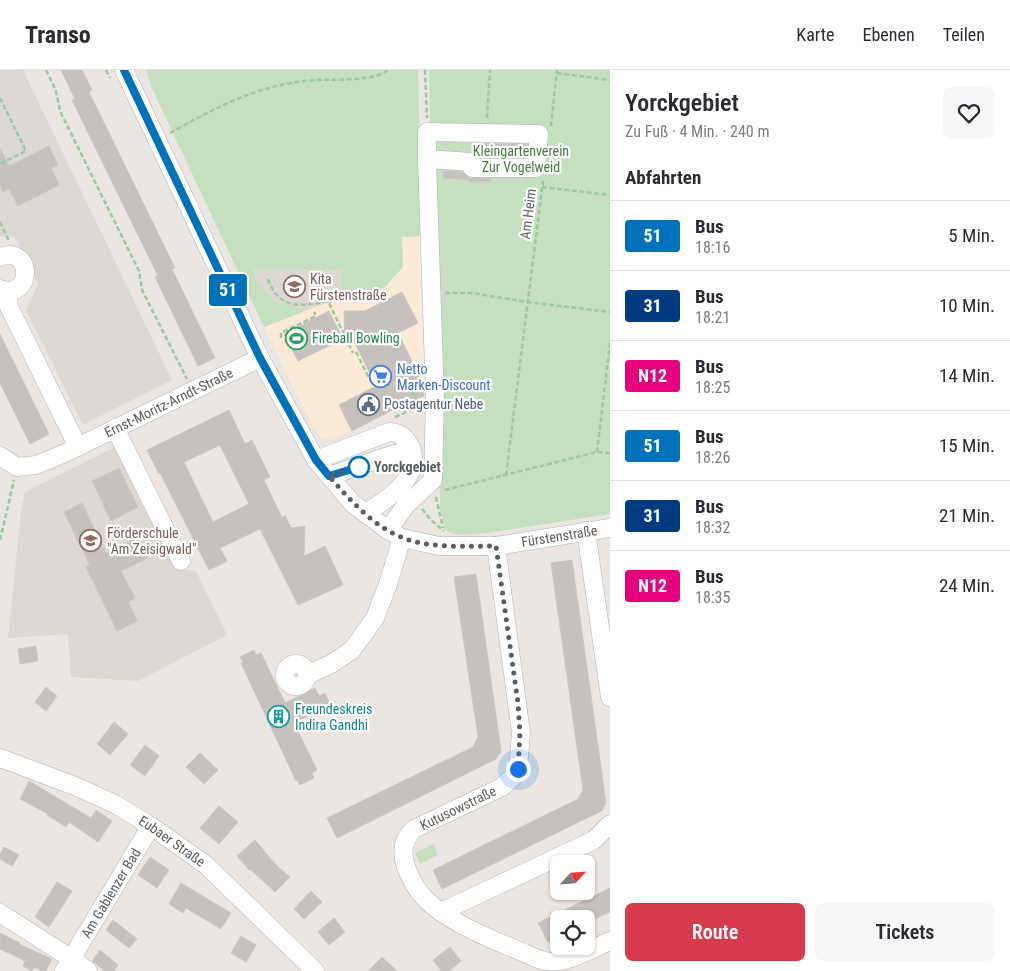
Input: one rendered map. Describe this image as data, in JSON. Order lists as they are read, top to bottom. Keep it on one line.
{"streets":{"street":["Ernst-Moritz-Arndt-Straße","Fürstenstraße","Kutusowstraße","Eubaer Straße","Am Gablenzer Bad"],"path":["Am Heim"]},"crossings":[["Ernst-Moritz-Arndt-Straße","Fürstenstraße"],["Fürstenstraße","Kutusowstraße"],["Eubaer Straße","Am Gablenzer Bad"]],"parks":["Kleingartenverein Zur Vogelweid"],"places":{"school or university":["Kita Fürstenstraße","Förderschule \"Am Zeisigwald\""],"sports":["Fireball Bowling"],"supermarket":["Netto Marken-Discount"],"public building":["Postagentur Nebe"],"other":["Yorckgebiet"],"building":["Freundeskreis Indira Gandhi"]},"lines":["bus line 51"],"north":"top right","page":{"header":"Transo","nav":["Karte","Ebenen","Teilen"],"on_map":"51","heading":[["Yorckgebiet","Zu Fuß · 4 Min. · 240 m"],"Abfahrten"],"list":[{"mark":"51","name":"Bus","note":"18:16","value":"5 Min."},{"mark":"31","name":"Bus","note":"18:21","value":"10 Min."},{"mark":"N12","name":"Bus","note":"18:25","value":"14 Min."},{"mark":"51","name":"Bus","note":"18:26","value":"15 Min."},{"mark":"31","name":"Bus","note":"18:32","value":"21 Min."},{"mark":"N12","name":"Bus","note":"18:35","value":"24 Min."}],"buttons":["Route","Tickets"]}}
